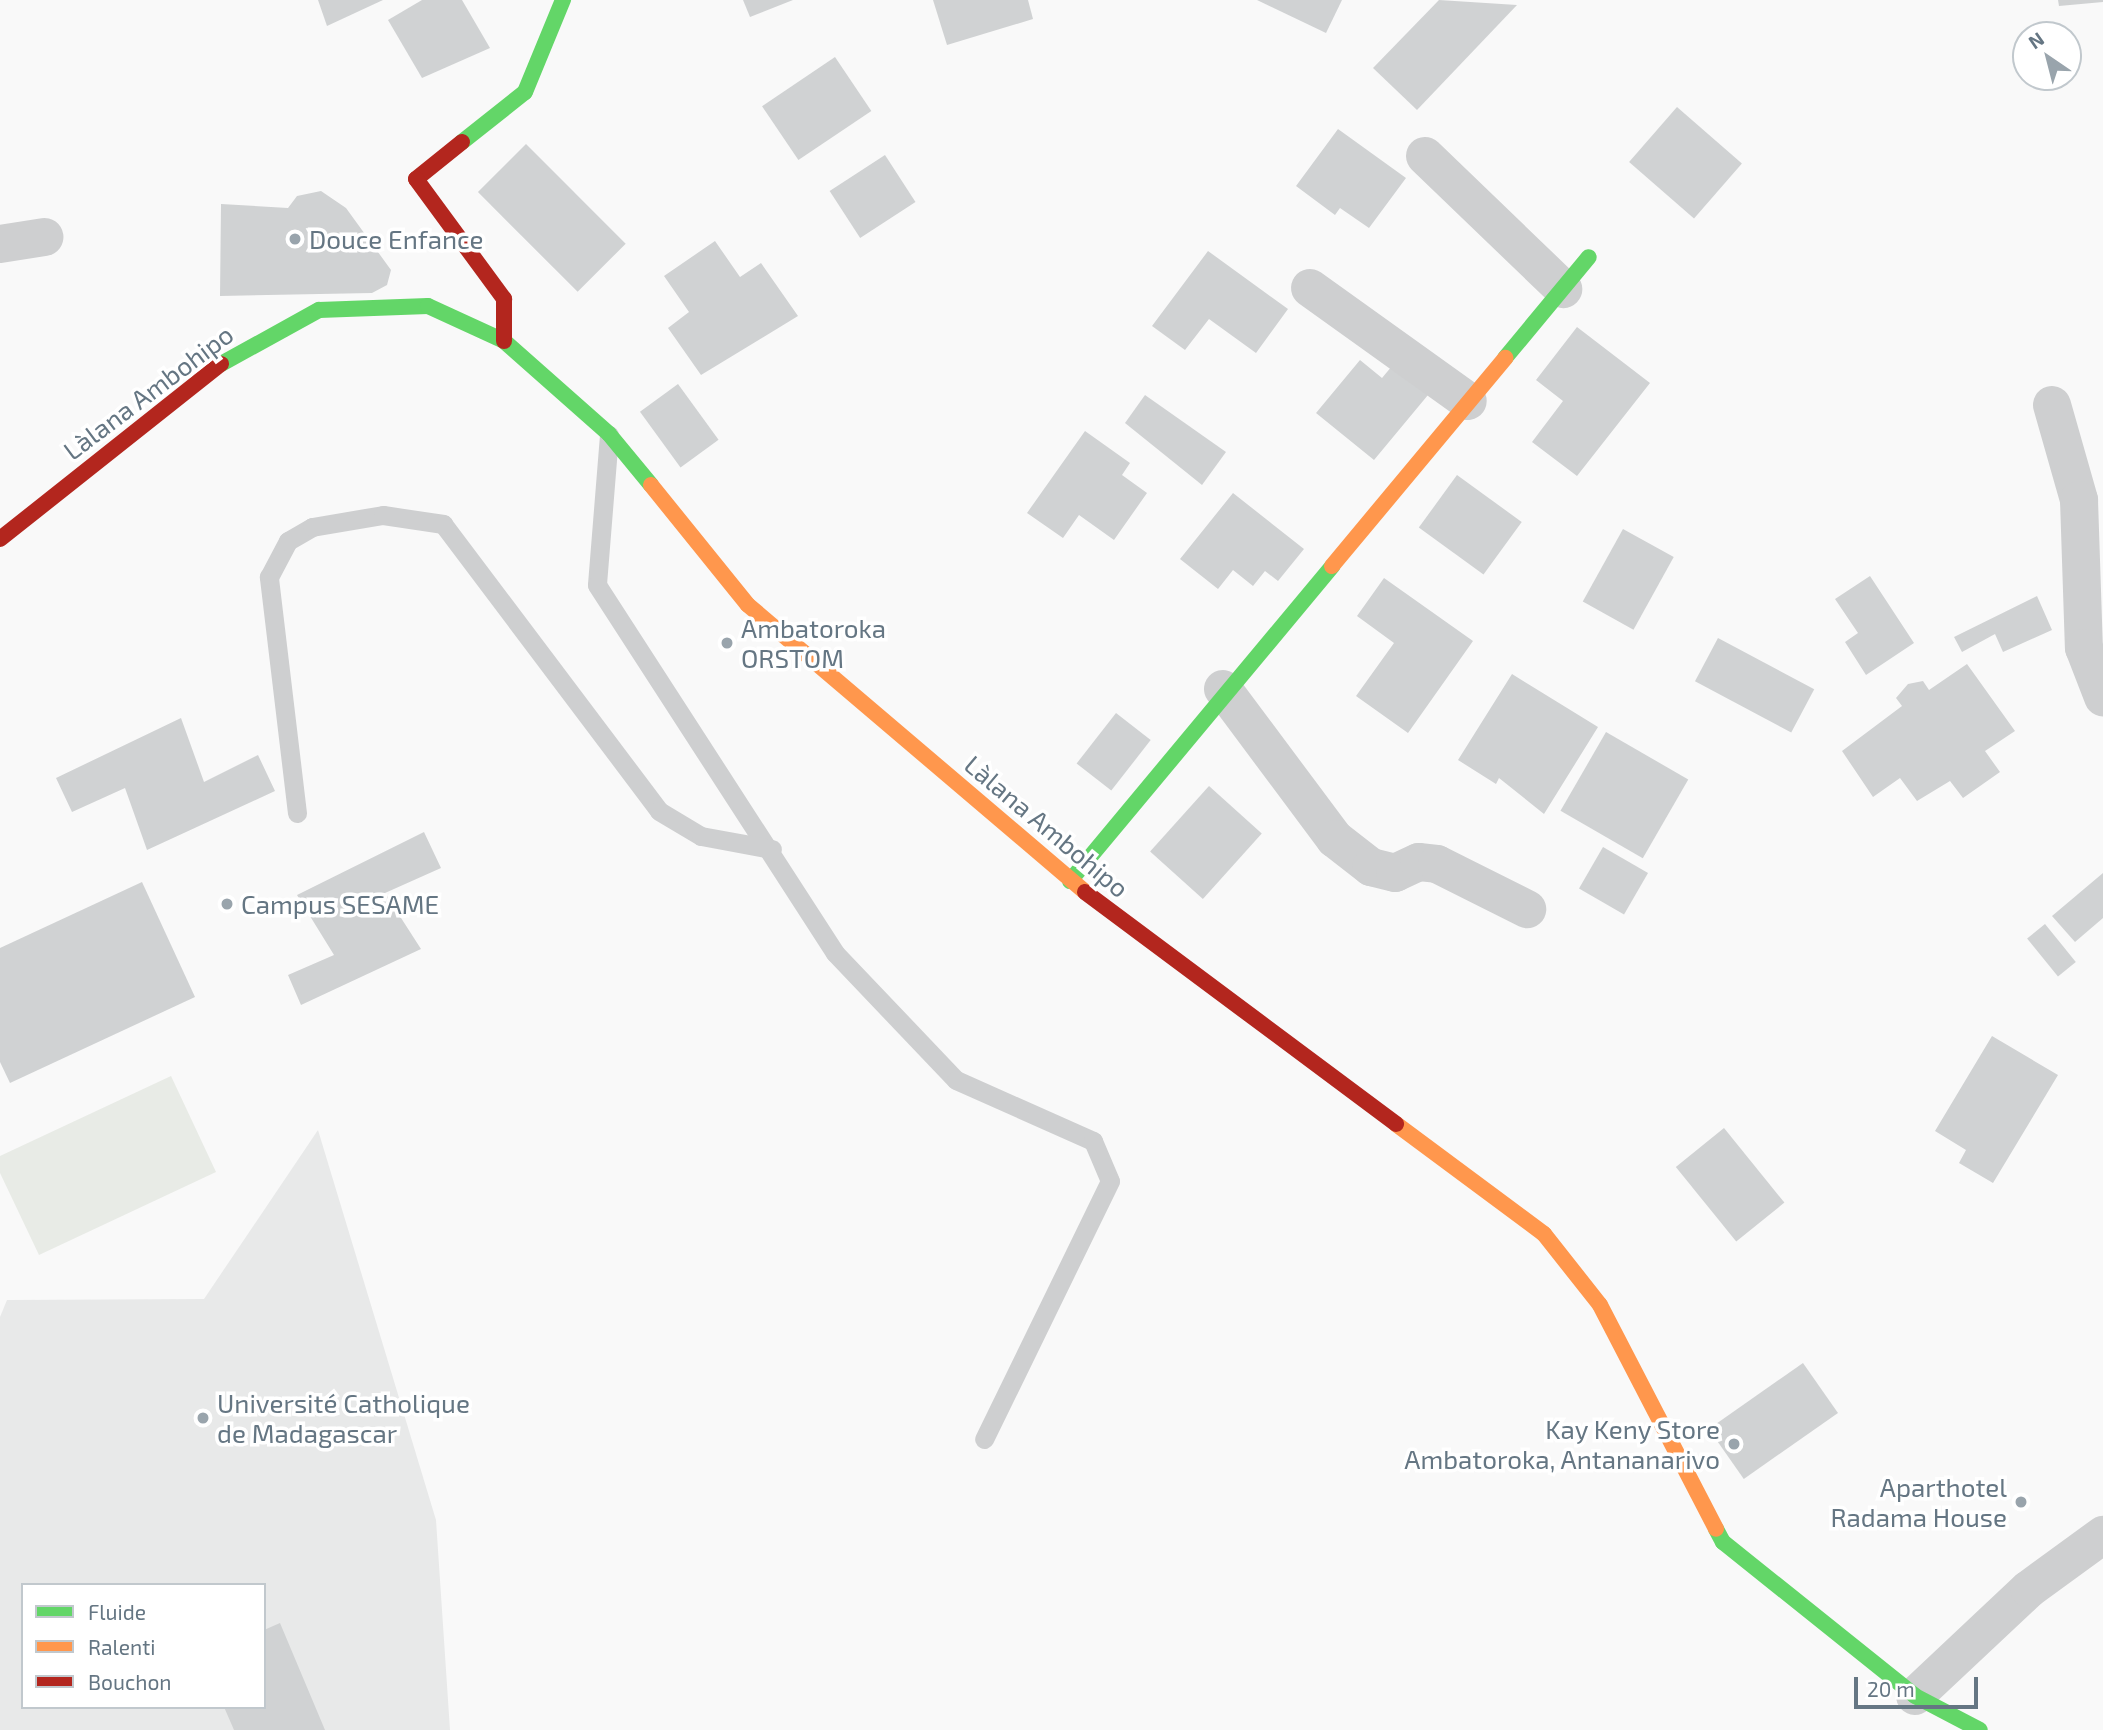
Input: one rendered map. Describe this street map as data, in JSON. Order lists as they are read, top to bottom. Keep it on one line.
{"streets":{"street":["Làlana Ambohipo"]},"places":["Douce Enfance","Ambatoroka ORSTOM","Campus SESAME","Université Catholique de Madagascar","Kay Keny Store Ambatoroka, Antananarivo","Aparthotel Radama House"],"legend":["Fluide","Ralenti","Bouchon"],"scale_bar":"20 m","north":"top left"}
